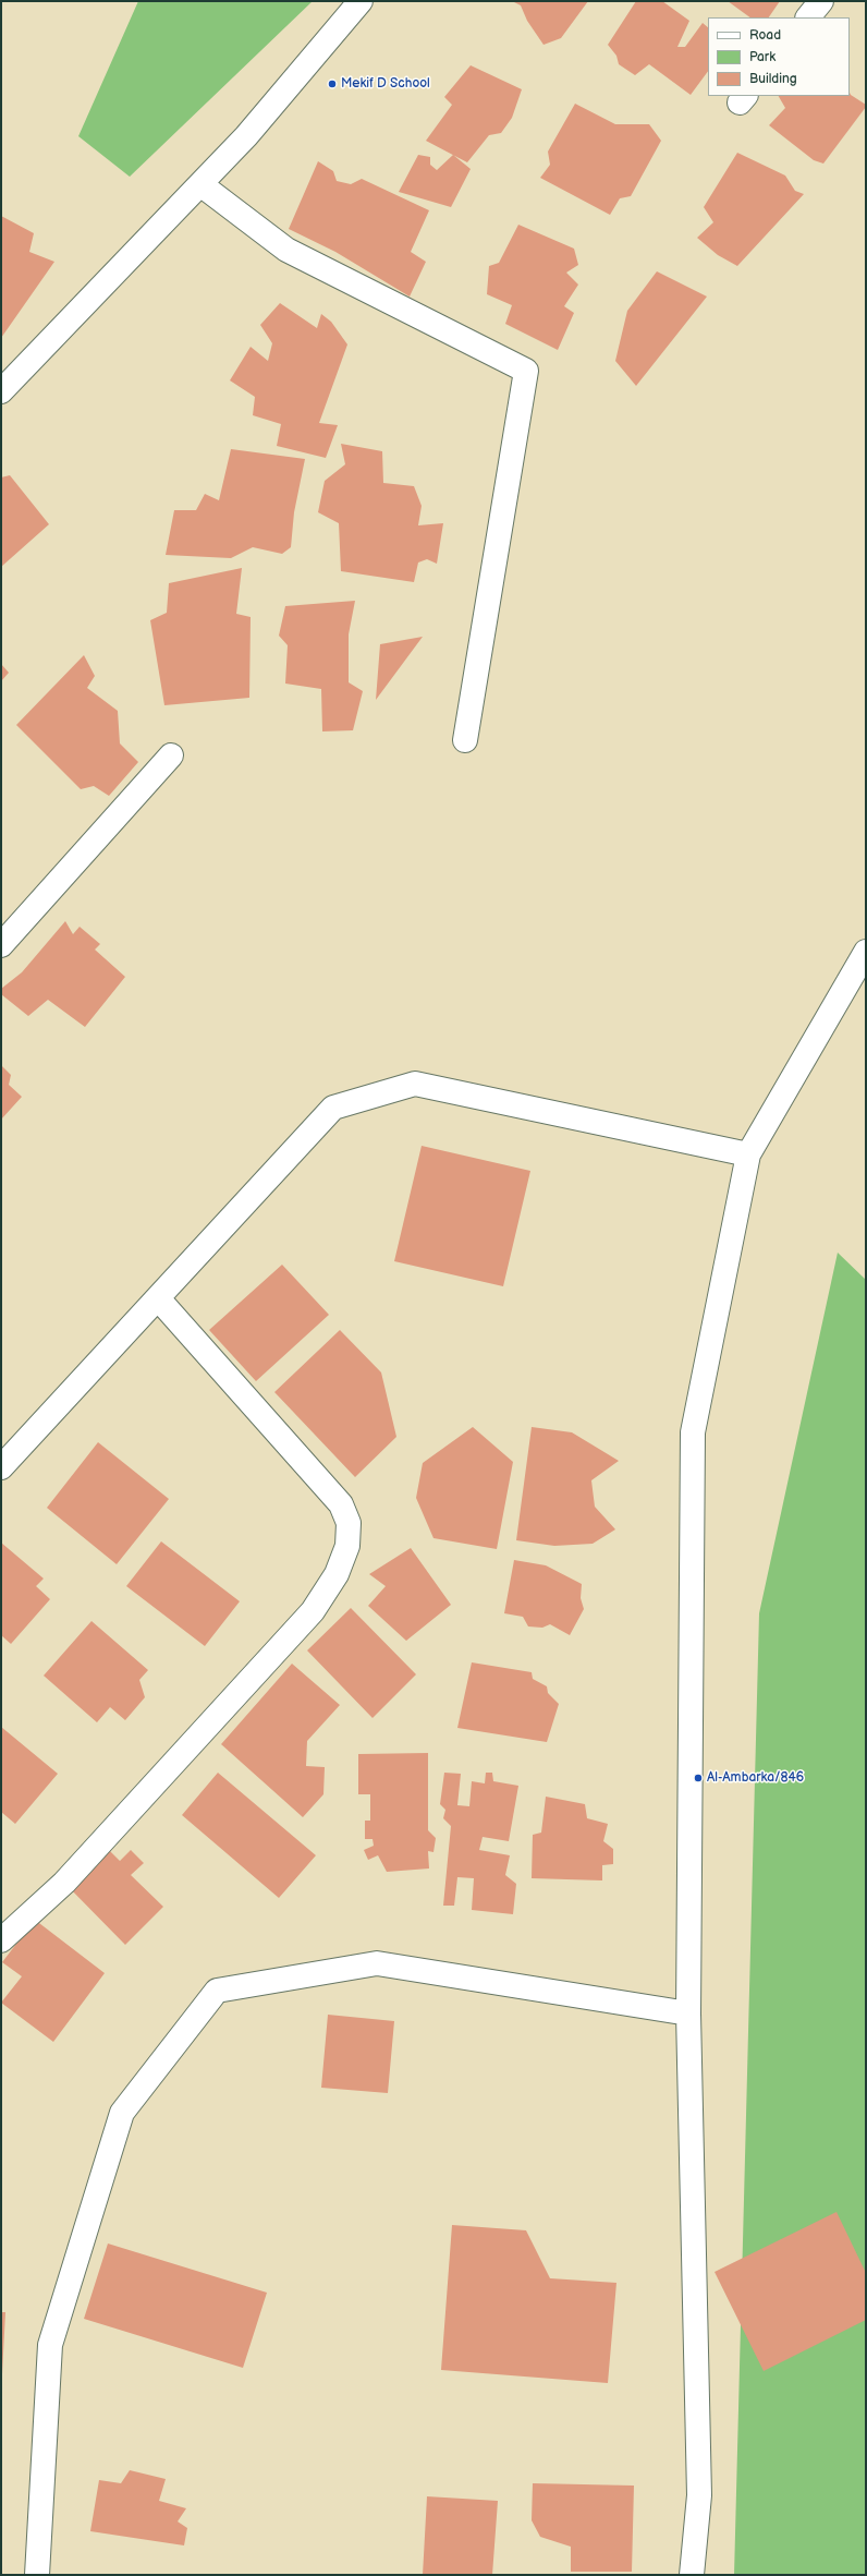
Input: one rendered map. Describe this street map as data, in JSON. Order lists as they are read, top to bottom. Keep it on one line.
{"places":["Mekif D School","Al-Ambarka/846"],"legend":["Road","Park","Building"]}
